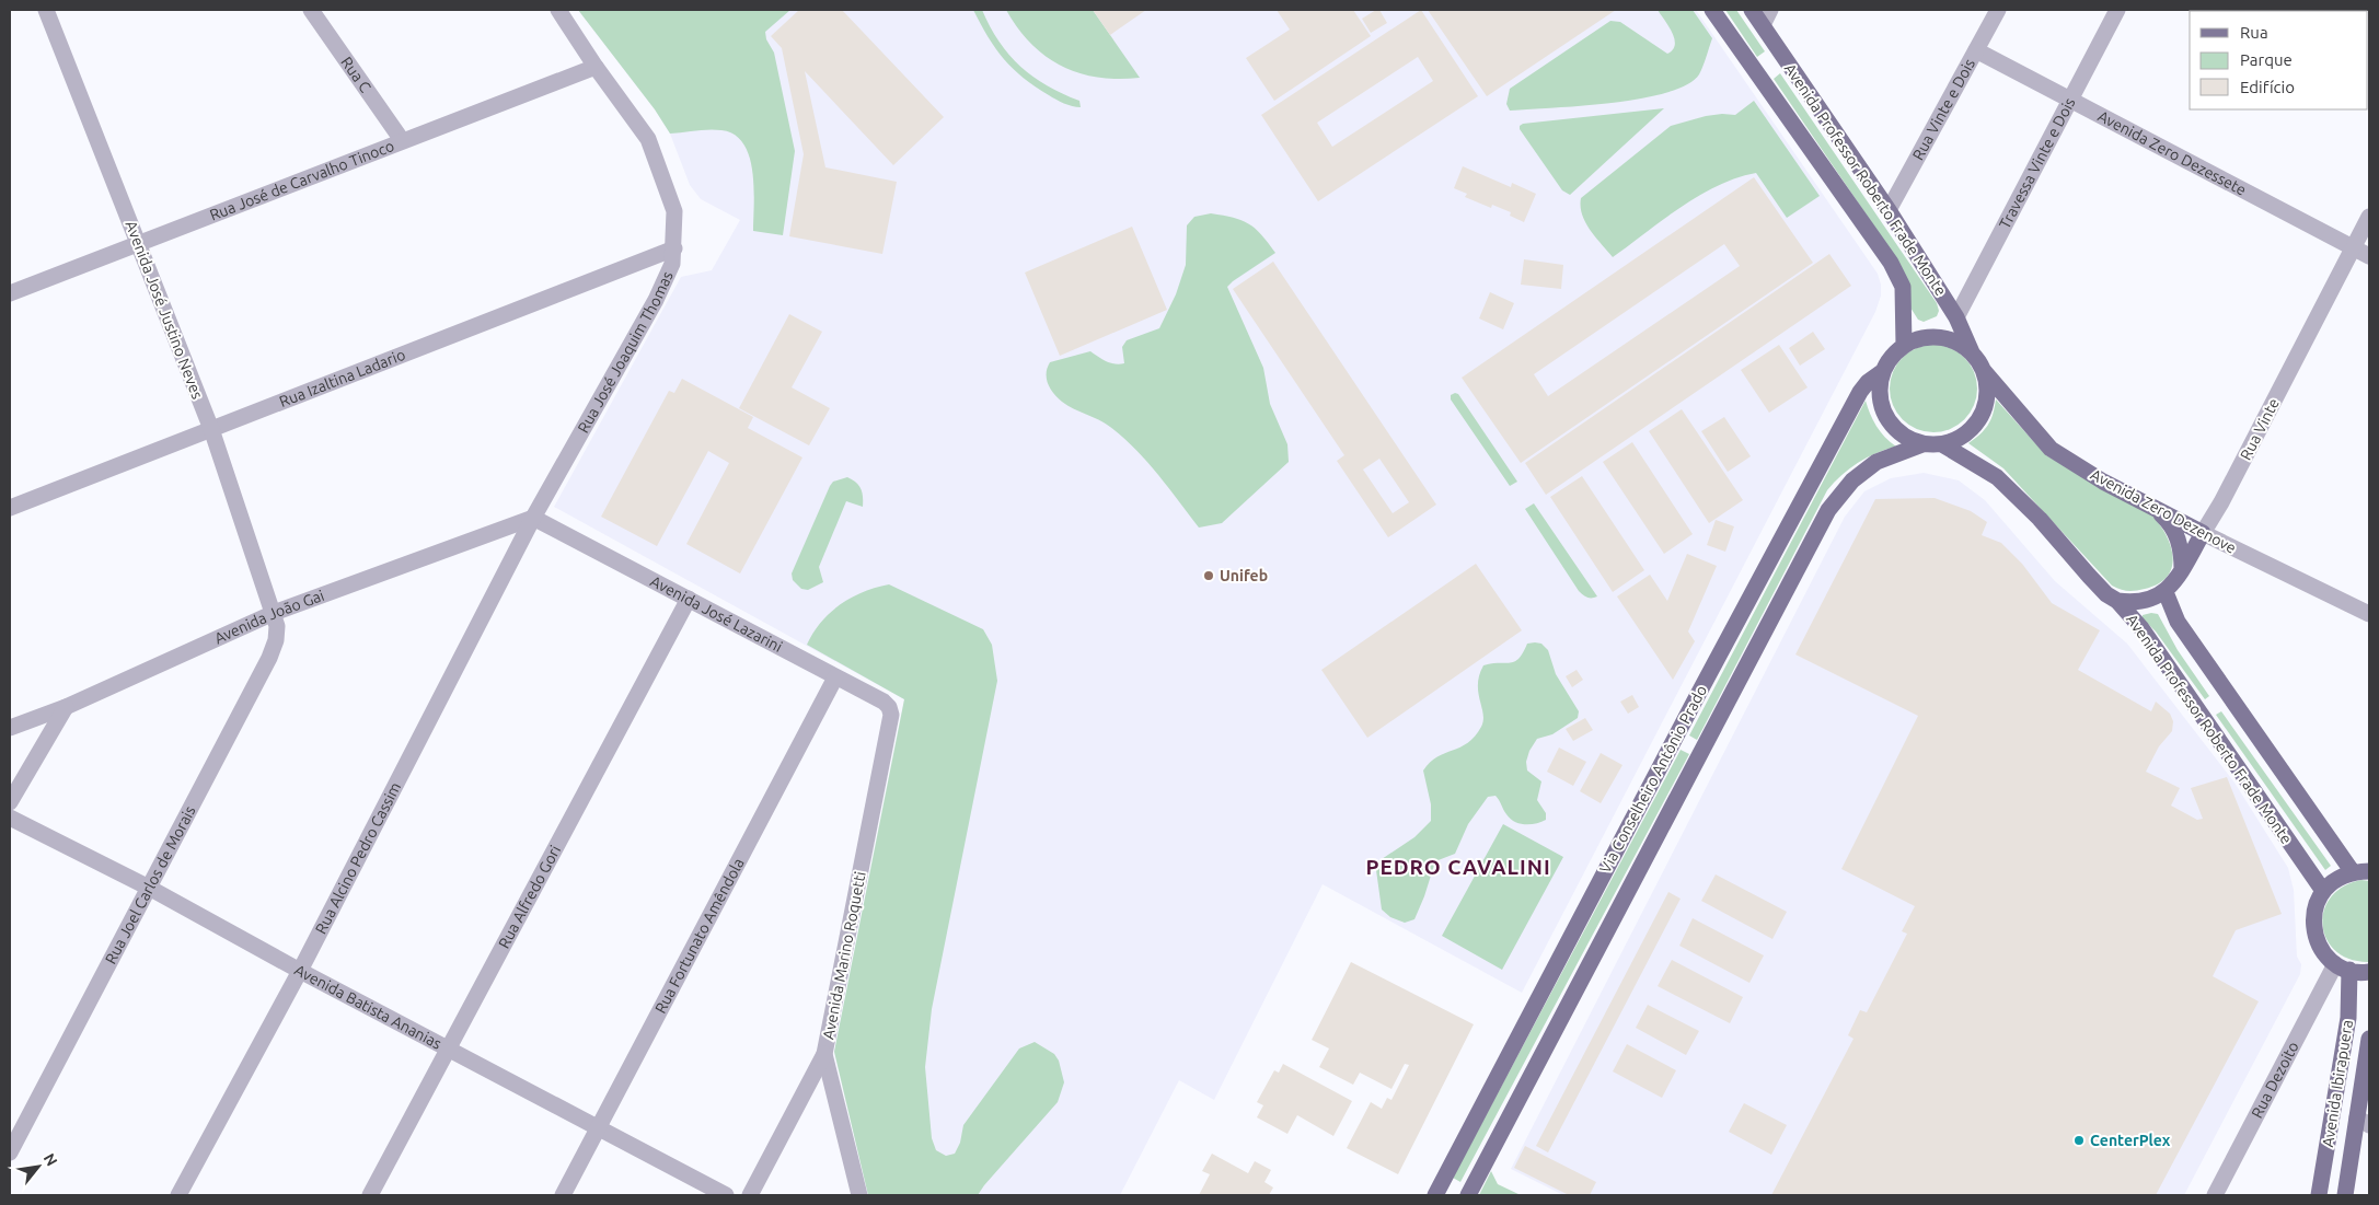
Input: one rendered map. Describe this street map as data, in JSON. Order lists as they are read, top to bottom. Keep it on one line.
{"streets":{"main road":["Avenida Professor Roberto Frade Monte","Rua Vinte","Avenida Zero Dezenove","Via Conselheiro Antônio Prado","Avenida Ibirapuera"],"street":["Rua C","Rua Vinte e Dois","Avenida Zero Dezessete","Travessa Vinte e Dois","Rua José de Carvalho Tinoco","Avenida José Justino Neves","Rua José Joaquim Thomas","Rua Izaltina Ladario","Avenida José Lazarini","Avenida João Gai","Rua Alcino Pedro Cassim","Rua Joel Carlos de Morais","Rua Alfredo Gori","Rua Fortunato Amêndola","Avenida Marino Roquetti","Avenida Batista Ananias","Rua Dezoito"]},"crossings":[["Rua C","Rua José de Carvalho Tinoco"],["Rua Vinte e Dois","Avenida Zero Dezessete"],["Rua Vinte e Dois","Avenida Professor Roberto Frade Monte"],["Avenida Zero Dezessete","Travessa Vinte e Dois"],["Avenida Zero Dezessete","Rua Vinte"],["Travessa Vinte e Dois","Avenida Professor Roberto Frade Monte"],["Rua José de Carvalho Tinoco","Avenida José Justino Neves"],["Rua José de Carvalho Tinoco","Rua José Joaquim Thomas"],["Avenida Professor Roberto Frade Monte","Avenida Zero Dezenove"],["Avenida Professor Roberto Frade Monte","Via Conselheiro Antônio Prado"],["Avenida José Justino Neves","Rua Izaltina Ladario"],["Avenida José Justino Neves","Avenida João Gai"],["Avenida José Justino Neves","Rua Joel Carlos de Morais"],["Rua José Joaquim Thomas","Rua Izaltina Ladario"],["Rua José Joaquim Thomas","Avenida José Lazarini"],["Rua José Joaquim Thomas","Avenida João Gai"],["Rua José Joaquim Thomas","Rua Alcino Pedro Cassim"],["Rua Vinte","Avenida Zero Dezenove"],["Avenida Zero Dezenove","Via Conselheiro Antônio Prado"],["Avenida José Lazarini","Avenida João Gai"],["Avenida José Lazarini","Rua Alcino Pedro Cassim"],["Avenida José Lazarini","Rua Alfredo Gori"],["Avenida José Lazarini","Rua Fortunato Amêndola"],["Avenida José Lazarini","Avenida Marino Roquetti"],["Avenida João Gai","Rua Alcino Pedro Cassim"],["Avenida João Gai","Rua Joel Carlos de Morais"],["Rua Alcino Pedro Cassim","Avenida Batista Ananias"],["Rua Joel Carlos de Morais","Avenida Batista Ananias"],["Rua Alfredo Gori","Avenida Batista Ananias"],["Rua Fortunato Amêndola","Avenida Batista Ananias"],["Rua Dezoito","Avenida Ibirapuera"]],"districts":["PEDRO CAVALINI"],"places":["Unifeb","CenterPlex"],"legend":["Rua","Parque","Edifício"],"north":"top right"}
